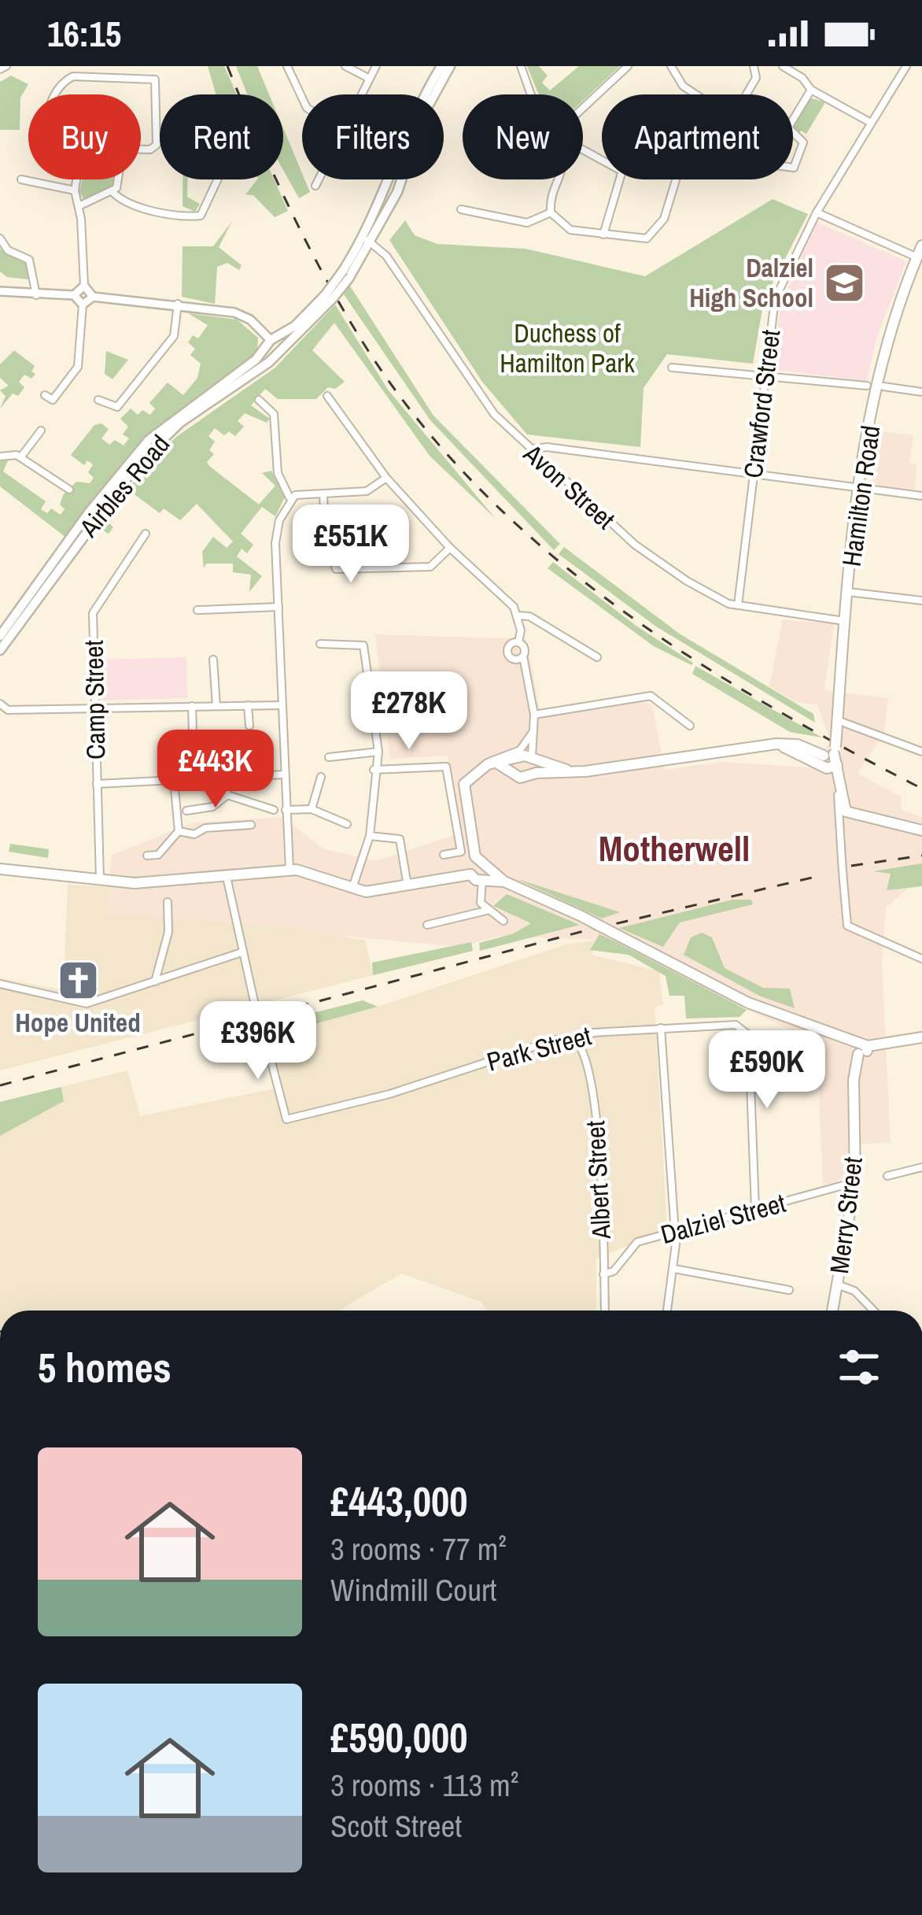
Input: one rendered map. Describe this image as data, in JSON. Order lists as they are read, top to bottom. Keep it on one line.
{"streets":{"main road":["Airbles Road","Hamilton Road","Merry Street"],"street":["Crawford Street","Avon Street","Camp Street","Park Street","Albert Street","Dalziel Street"]},"crossings":[["Crawford Street","Avon Street"],["Airbles Road","Avon Street"],["Avon Street","Hamilton Road"],["Park Street","Albert Street"],["Park Street","Dalziel Street"],["Albert Street","Dalziel Street"],["Merry Street","Dalziel Street"]],"districts":["Motherwell"],"parks":["Duchess of Hamilton Park"],"places":{"school or university":["Dalziel High School"],"church":["Hope United"]},"page":{"status":"16:15","chip":["Buy","Rent","Filters","New","Apartment"],"price":["£551K","£278K","£443K","£396K","£590K"],"heading":"5 homes","list":[{"name":"£443,000","note":"3 rooms · 77 m² · Windmill Court"},{"name":"£590,000","note":"3 rooms · 113 m² · Scott Street"}]}}
